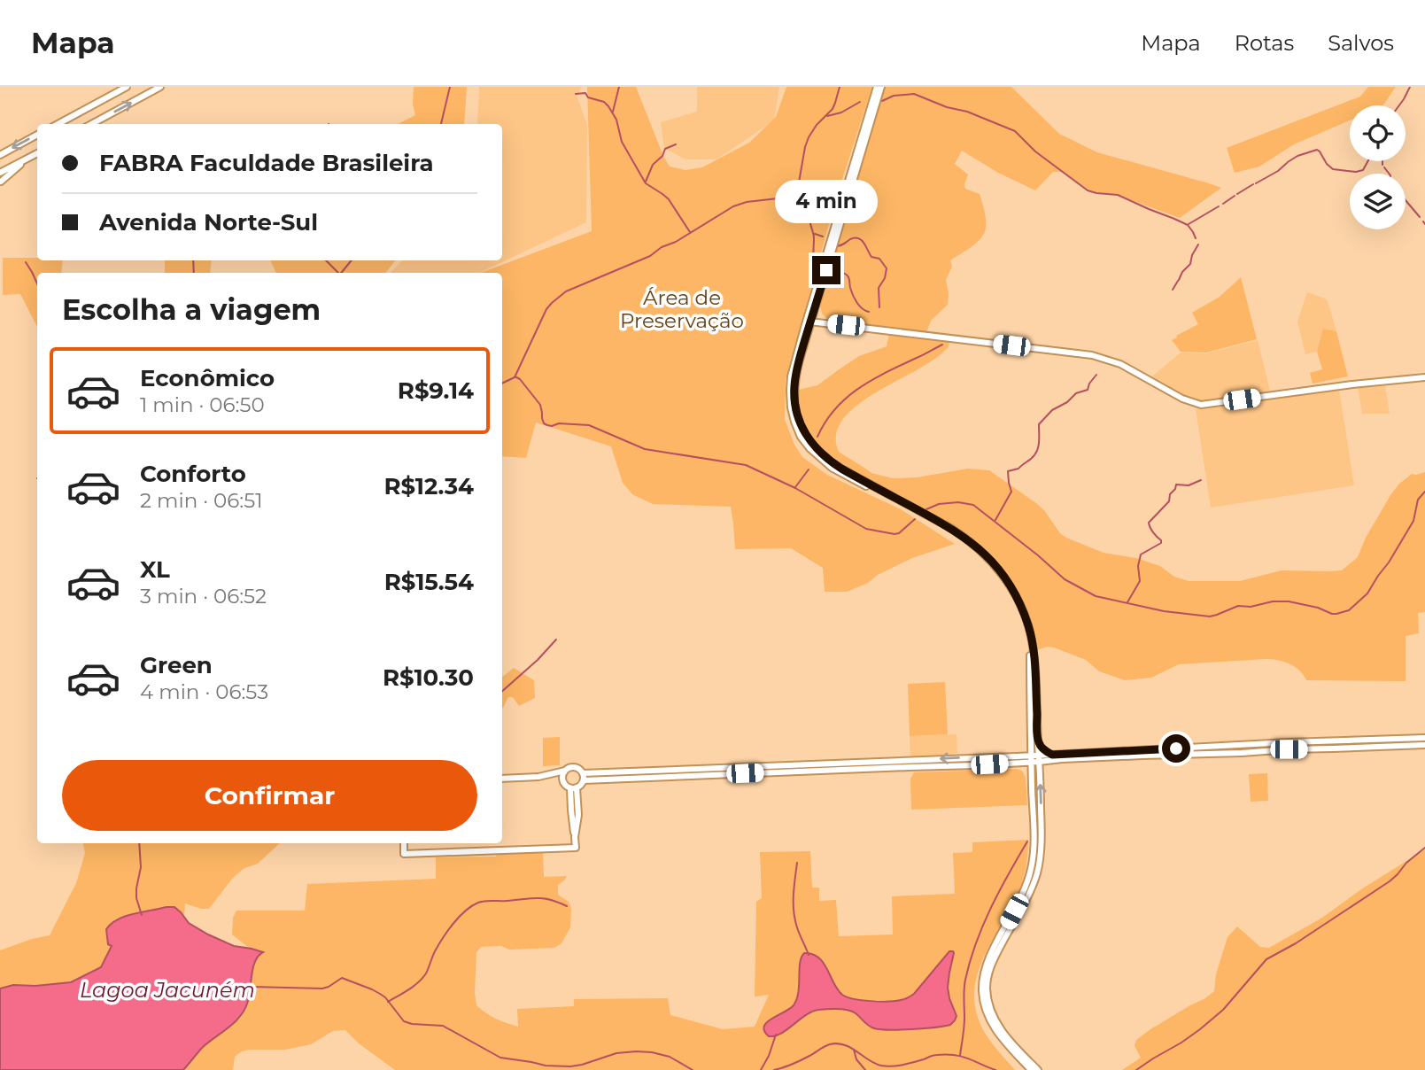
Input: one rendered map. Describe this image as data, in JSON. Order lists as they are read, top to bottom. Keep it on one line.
{"water":["Lagoa Jacuném"],"parks":["Área de Preservação"],"page":{"header":"Mapa","nav":["Mapa","Rotas","Salvos"],"banner":["FABRA Faculdade Brasileira","Avenida Norte-Sul"],"bubble":"4 min","heading":"Escolha a viagem","list":[{"name":"Econômico","note":"1 min · 06:50","value":"R$9.14"},{"name":"Conforto","note":"2 min · 06:51","value":"R$12.34"},{"name":"XL","note":"3 min · 06:52","value":"R$15.54"},{"name":"Green","note":"4 min · 06:53","value":"R$10.30"}],"buttons":"Confirmar"}}
